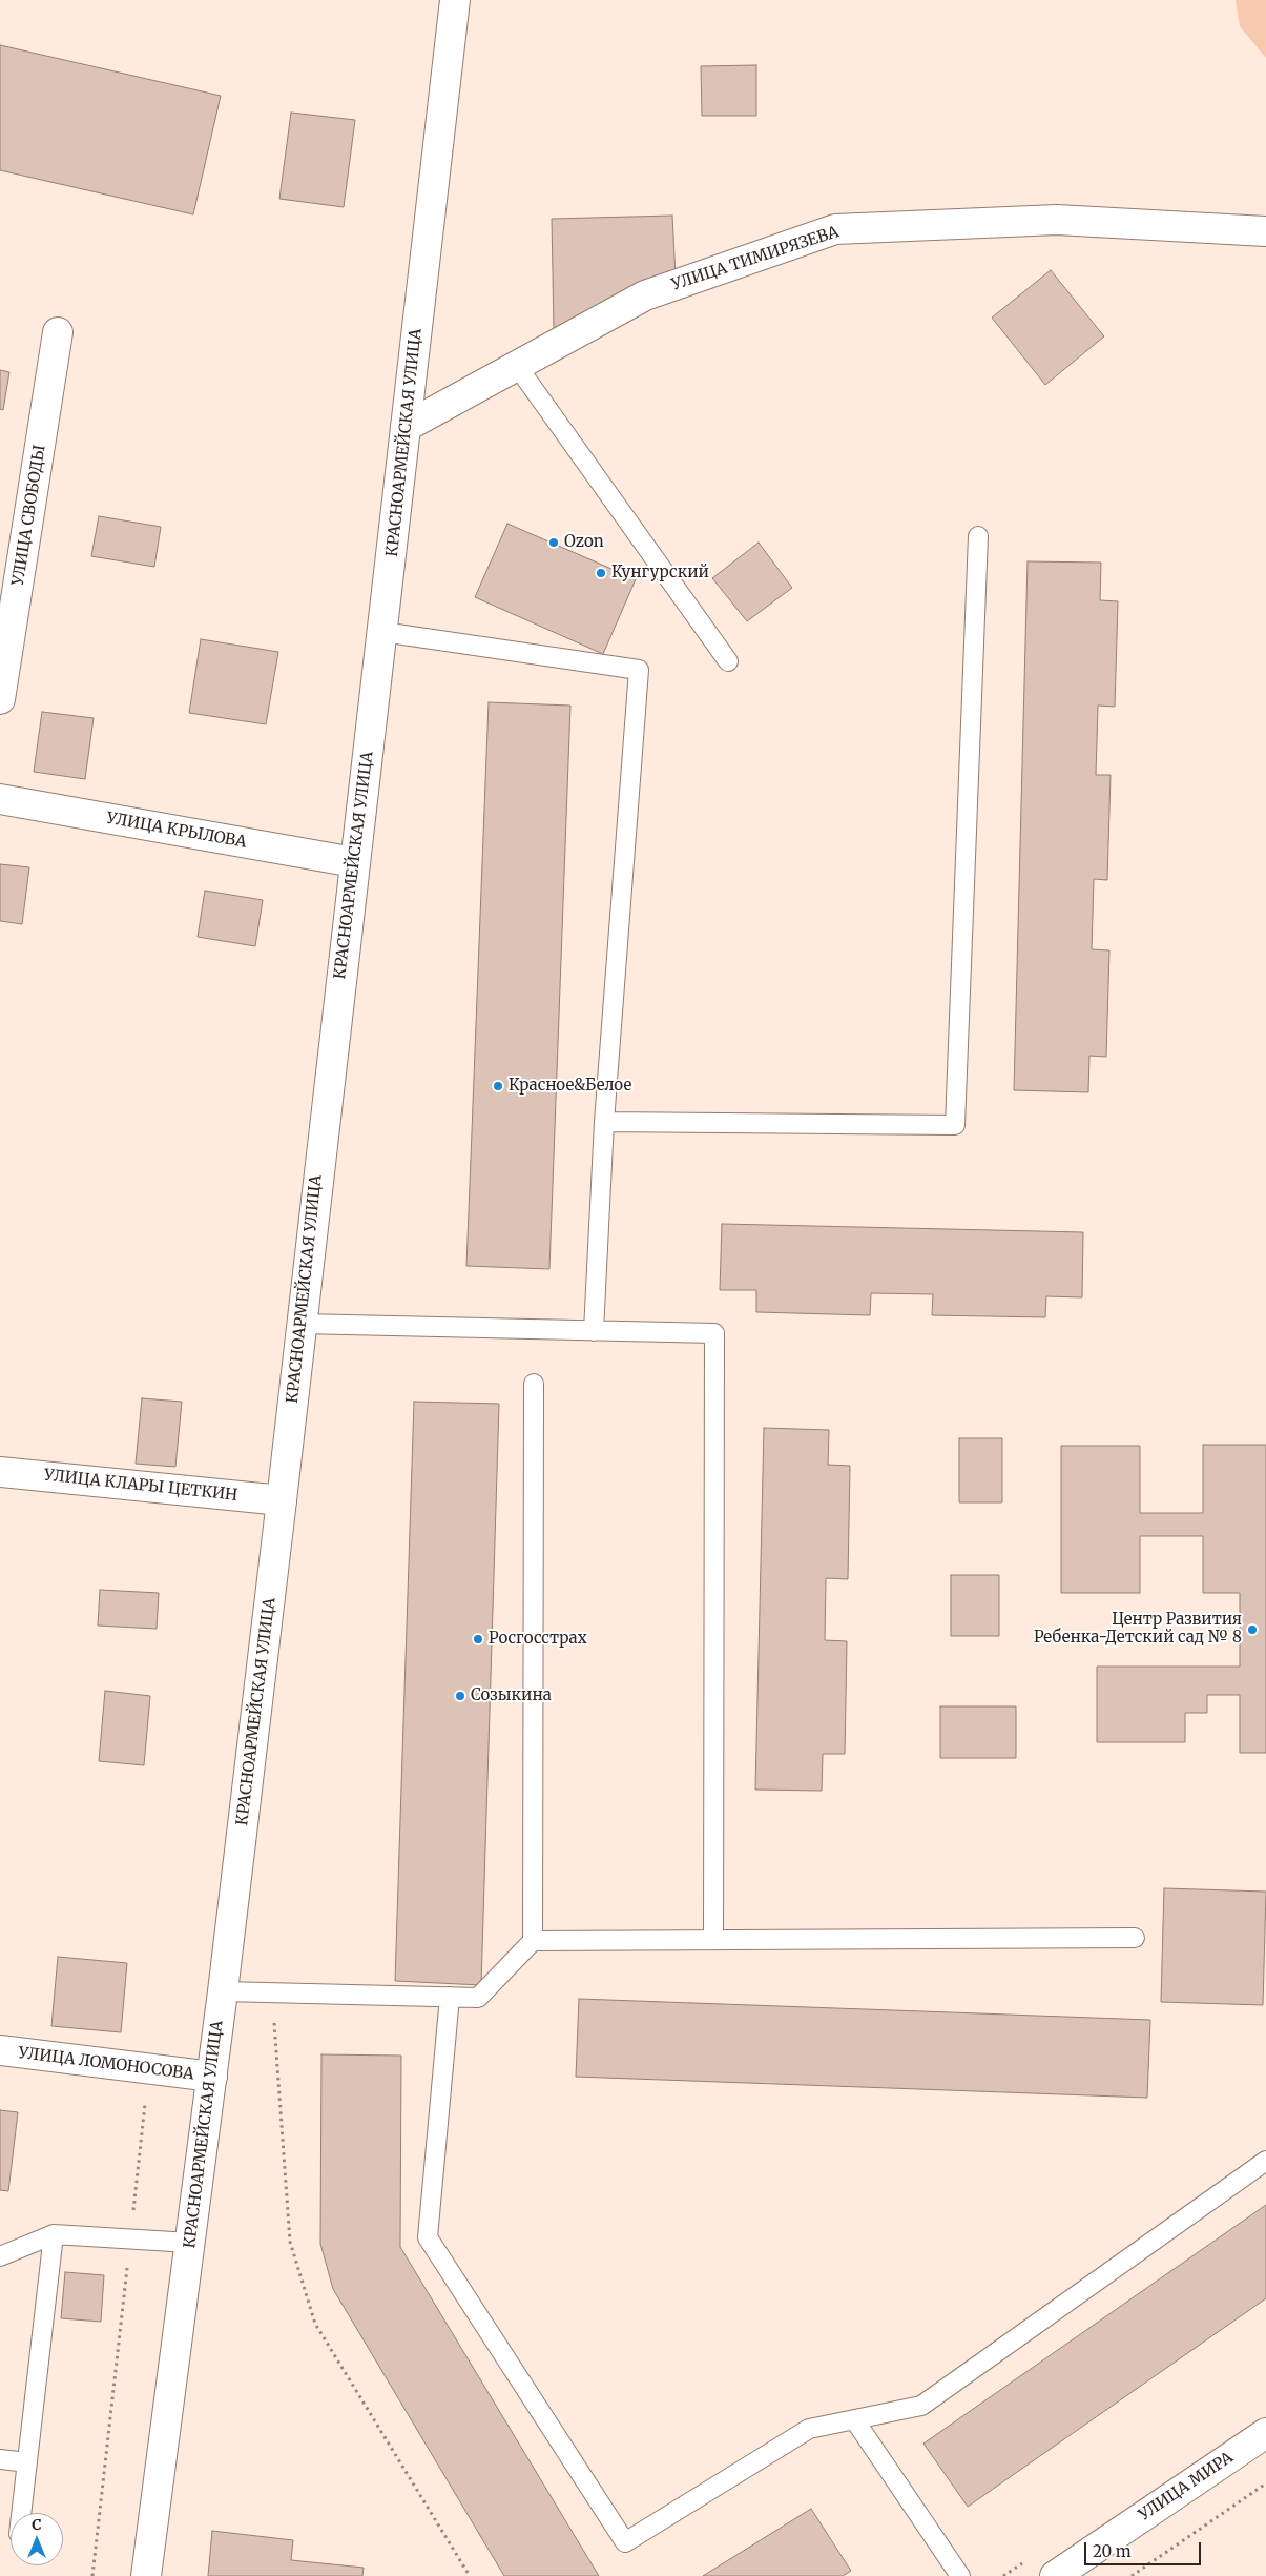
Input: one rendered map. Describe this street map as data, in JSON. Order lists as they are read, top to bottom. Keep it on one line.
{"streets":{"street":["УЛИЦА ТИМИРЯЗЕВА","КРАСНОАРМЕЙСКАЯ УЛИЦА","УЛИЦА СВОБОДЫ","УЛИЦА КРЫЛОВА","УЛИЦА КЛАРЫ ЦЕТКИН","УЛИЦА ЛОМОНОСОВА","УЛИЦА МИРА"]},"crossings":[["УЛИЦА ТИМИРЯЗЕВА","КРАСНОАРМЕЙСКАЯ УЛИЦА"],["КРАСНОАРМЕЙСКАЯ УЛИЦА","УЛИЦА КРЫЛОВА"],["КРАСНОАРМЕЙСКАЯ УЛИЦА","УЛИЦА КЛАРЫ ЦЕТКИН"],["КРАСНОАРМЕЙСКАЯ УЛИЦА","УЛИЦА ЛОМОНОСОВА"]],"places":["Ozon","Кунгурский","Красное&Белое","Центр Развития Ребенка-Детский сад № 8","Росгосстрах","Созыкина"],"scale_bar":"20 m","north":"top"}
